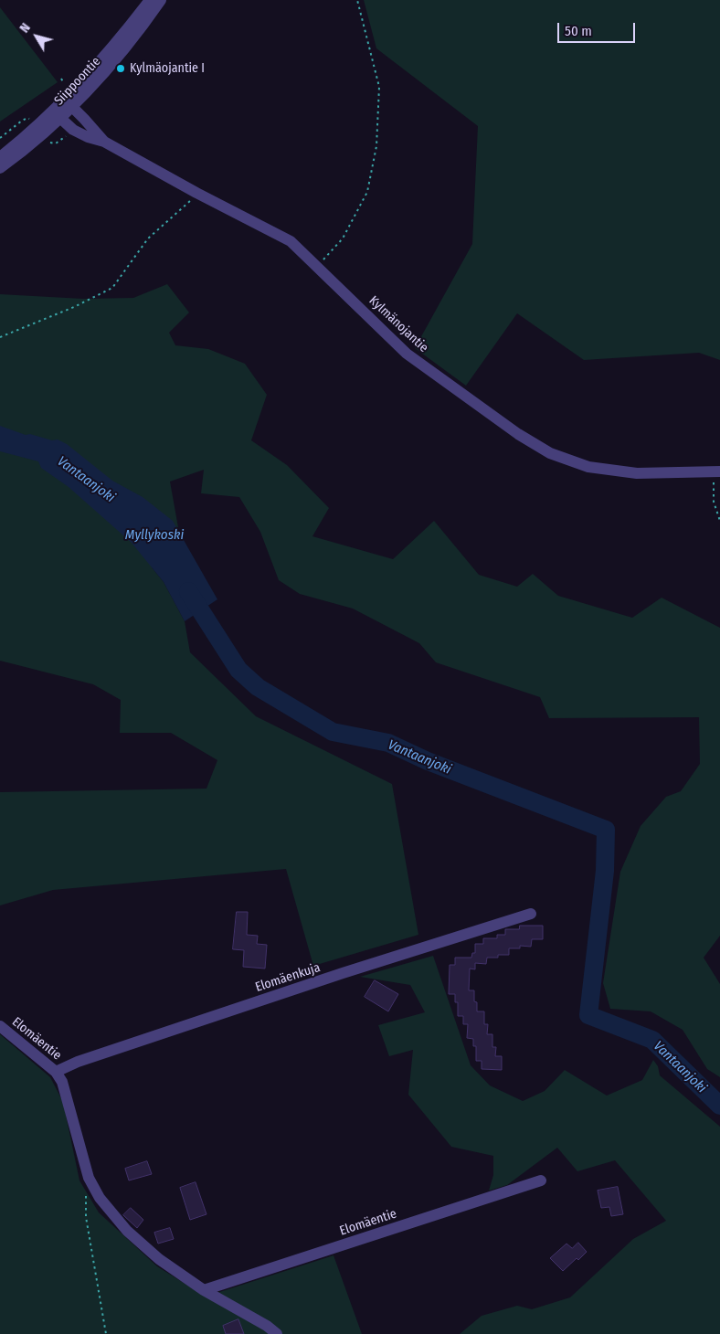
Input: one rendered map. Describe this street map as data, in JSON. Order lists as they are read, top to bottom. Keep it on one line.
{"streets":{"street":["Siippoontie","Kylmänojantie","Elomäenkuja","Elomäentie"]},"crossings":[["Siippoontie","Kylmänojantie"],["Elomäenkuja","Elomäentie"]],"water":["Vantaanjoki","Myllykoski"],"places":["Kylmäojantie I"],"scale_bar":"50 m","north":"top left"}
